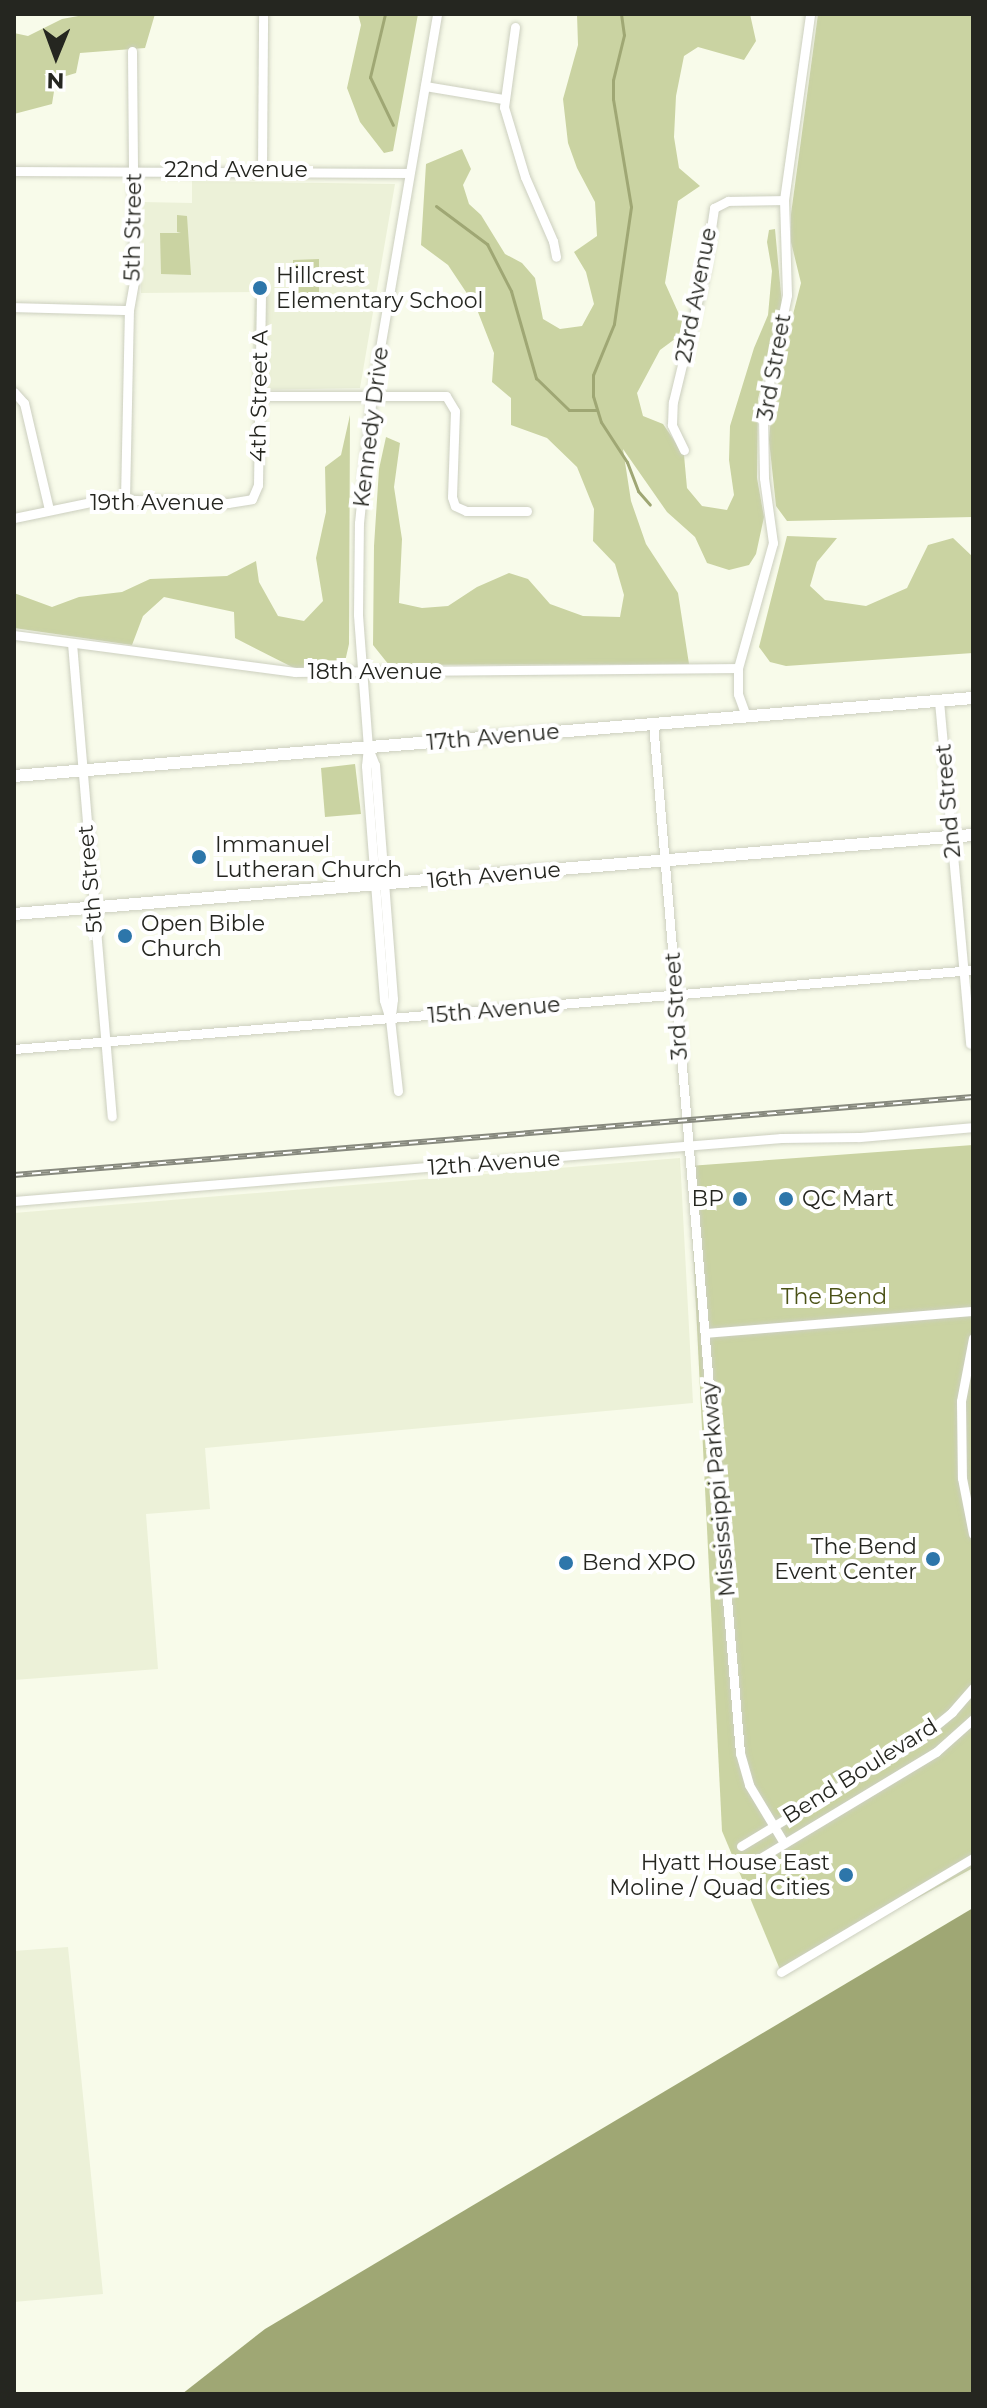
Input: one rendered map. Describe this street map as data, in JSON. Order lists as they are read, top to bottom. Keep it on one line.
{"streets":{"main road":["17th Avenue","16th Avenue"],"street":["22nd Avenue","5th Street","23rd Avenue","3rd Street","4th Street A","Kennedy Drive","19th Avenue","18th Avenue","2nd Street","15th Avenue","12th Avenue","Mississippi Parkway","Bend Boulevard"]},"crossings":[["22nd Avenue","5th Street"],["22nd Avenue","Kennedy Drive"],["5th Street","19th Avenue"],["5th Street","18th Avenue"],["5th Street","17th Avenue"],["5th Street","16th Avenue"],["5th Street","15th Avenue"],["23rd Avenue","3rd Street"],["3rd Street","18th Avenue"],["3rd Street","17th Avenue"],["3rd Street","16th Avenue"],["3rd Street","15th Avenue"],["3rd Street","12th Avenue"],["3rd Street","Mississippi Parkway"],["4th Street A","19th Avenue"],["Kennedy Drive","18th Avenue"],["Kennedy Drive","17th Avenue"],["Kennedy Drive","16th Avenue"],["Kennedy Drive","15th Avenue"],["17th Avenue","2nd Street"],["2nd Street","16th Avenue"],["2nd Street","15th Avenue"],["12th Avenue","Mississippi Parkway"],["Mississippi Parkway","Bend Boulevard"]],"parks":["The Bend"],"places":["Hillcrest Elementary School","Immanuel Lutheran Church","Open Bible Church","BP","QC Mart","The Bend Event Center","Bend XPO","Hyatt House East Moline / Quad Cities"],"north":"bottom"}
